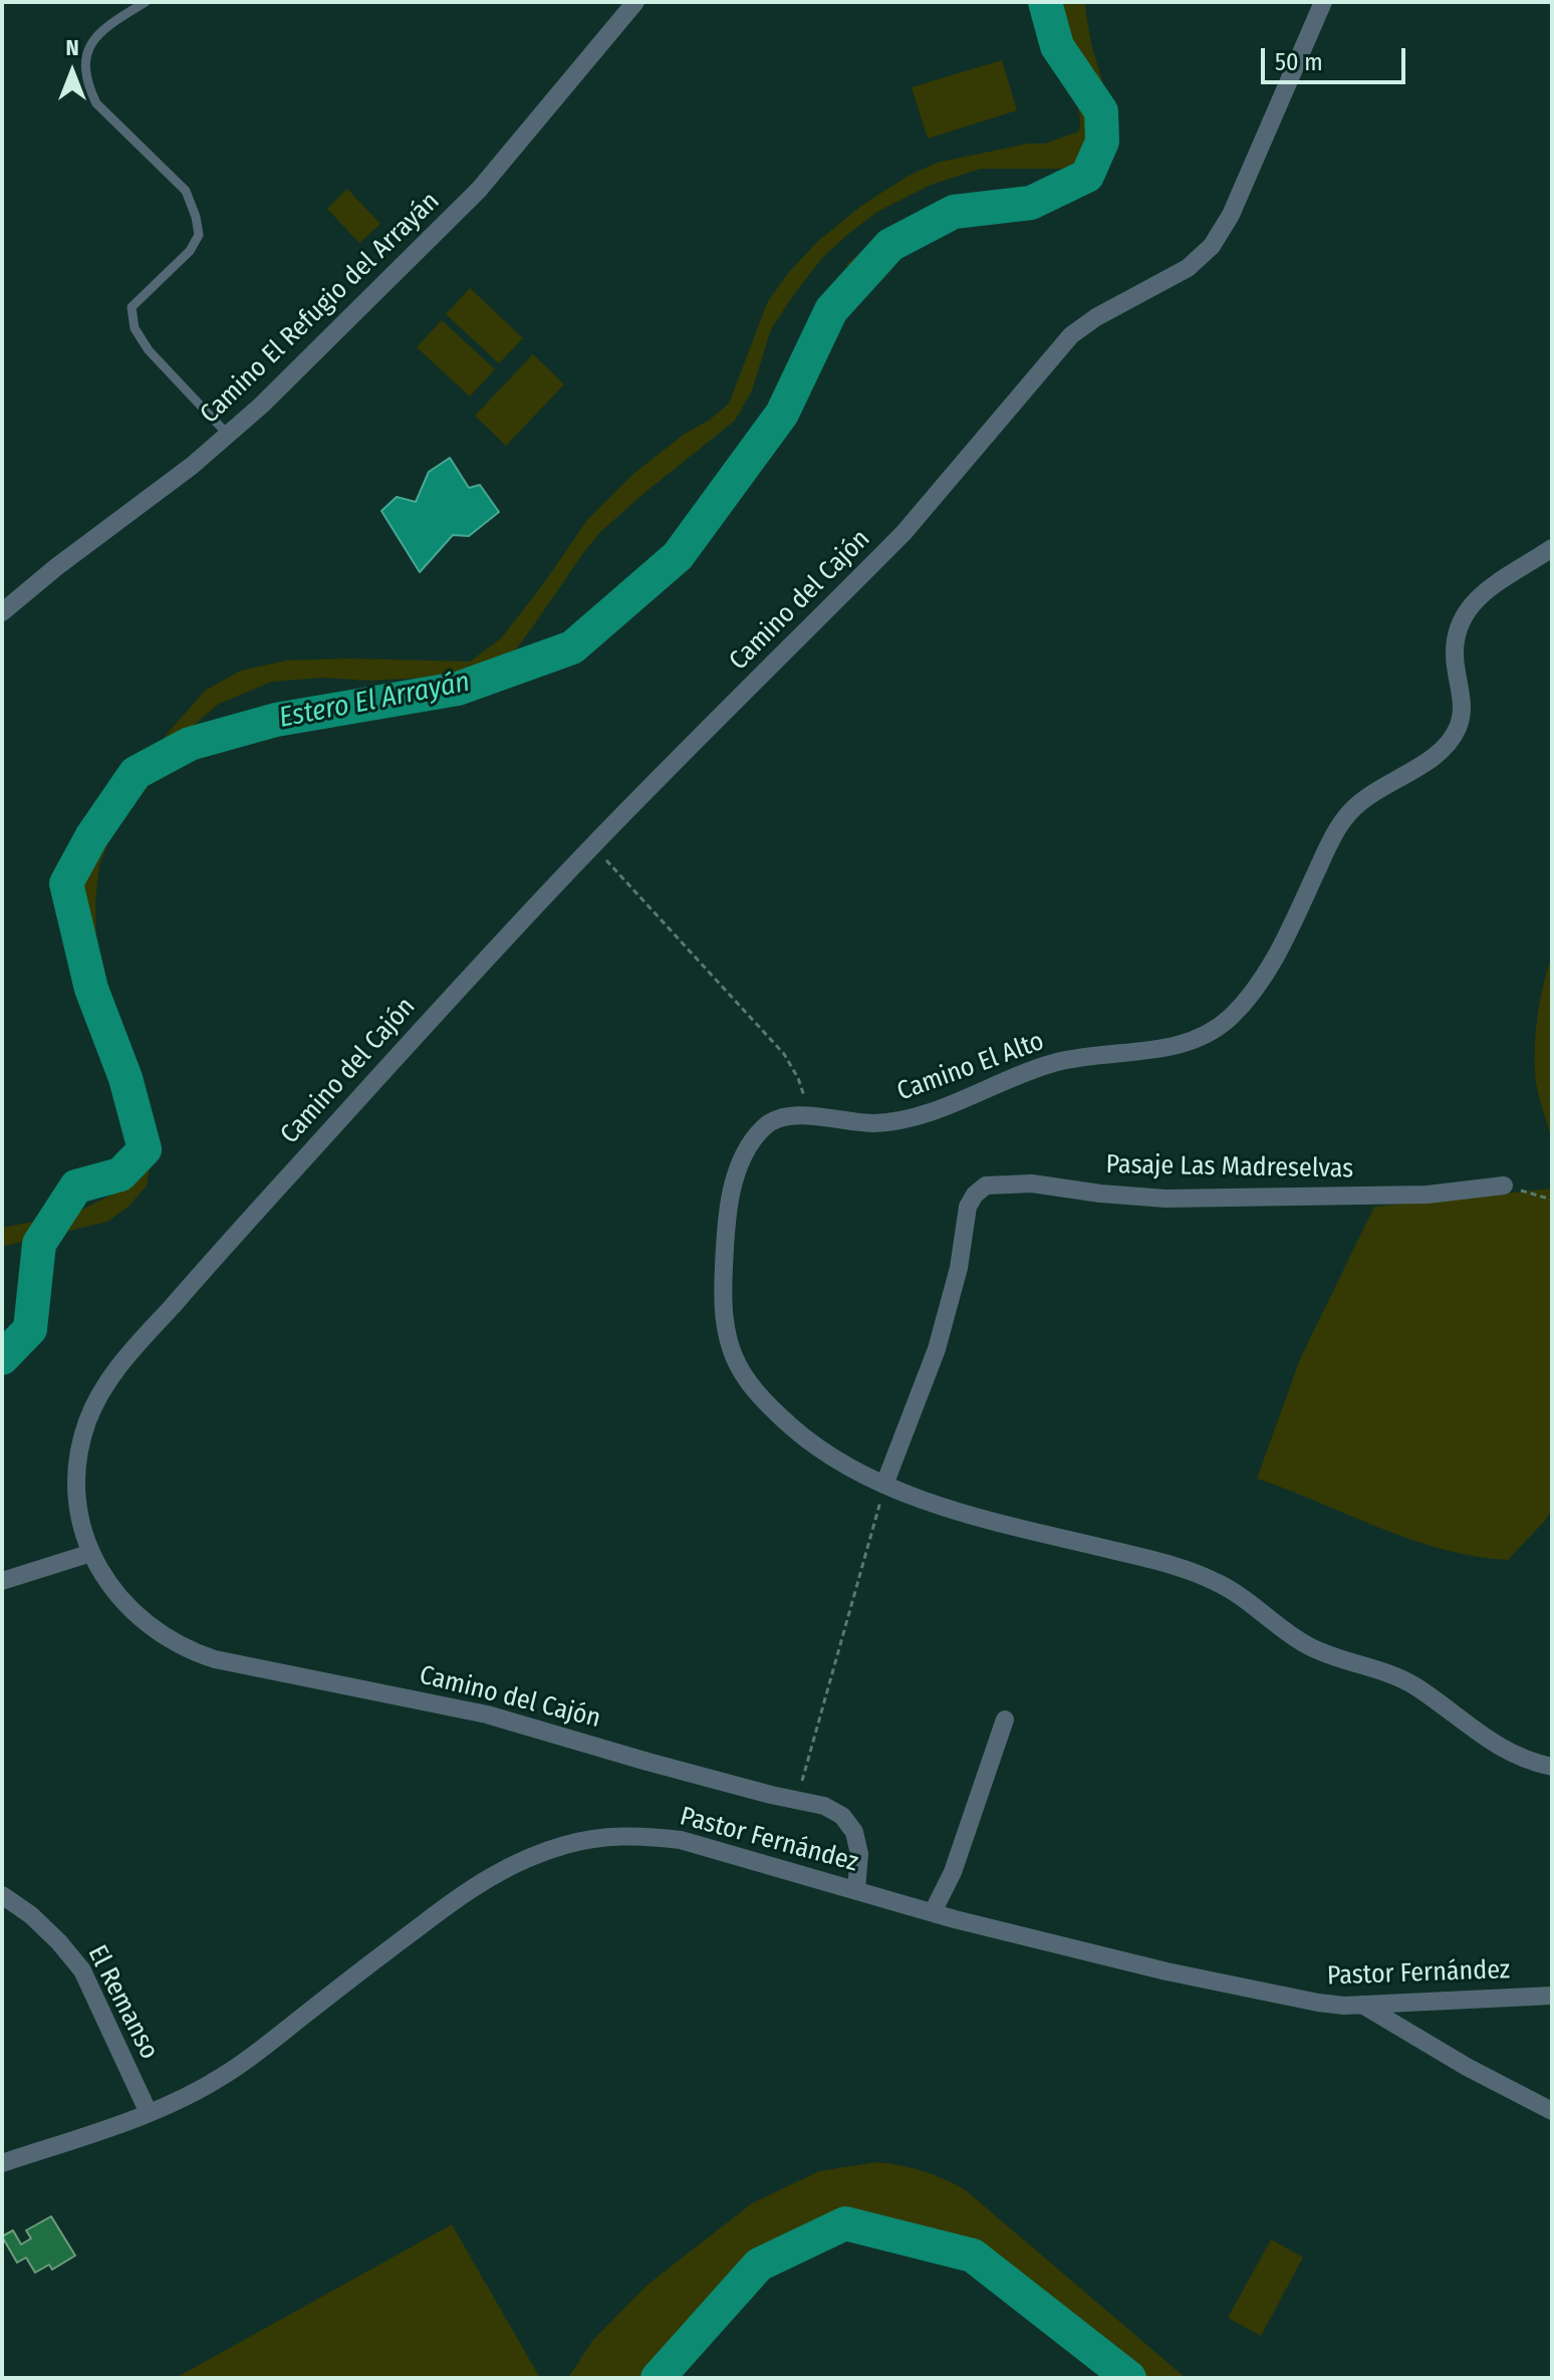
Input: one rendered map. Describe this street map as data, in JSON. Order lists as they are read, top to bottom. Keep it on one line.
{"streets":{"street":["Camino El Refugio del Arrayán","Camino del Cajón","Camino El Alto","Pasaje Las Madreselvas","Pastor Fernández","El Remanso"]},"crossings":[["Camino del Cajón","Pastor Fernández"],["Camino El Alto","Pasaje Las Madreselvas"],["Pastor Fernández","El Remanso"]],"water":["Estero El Arrayán"],"scale_bar":"50 m","north":"top"}
